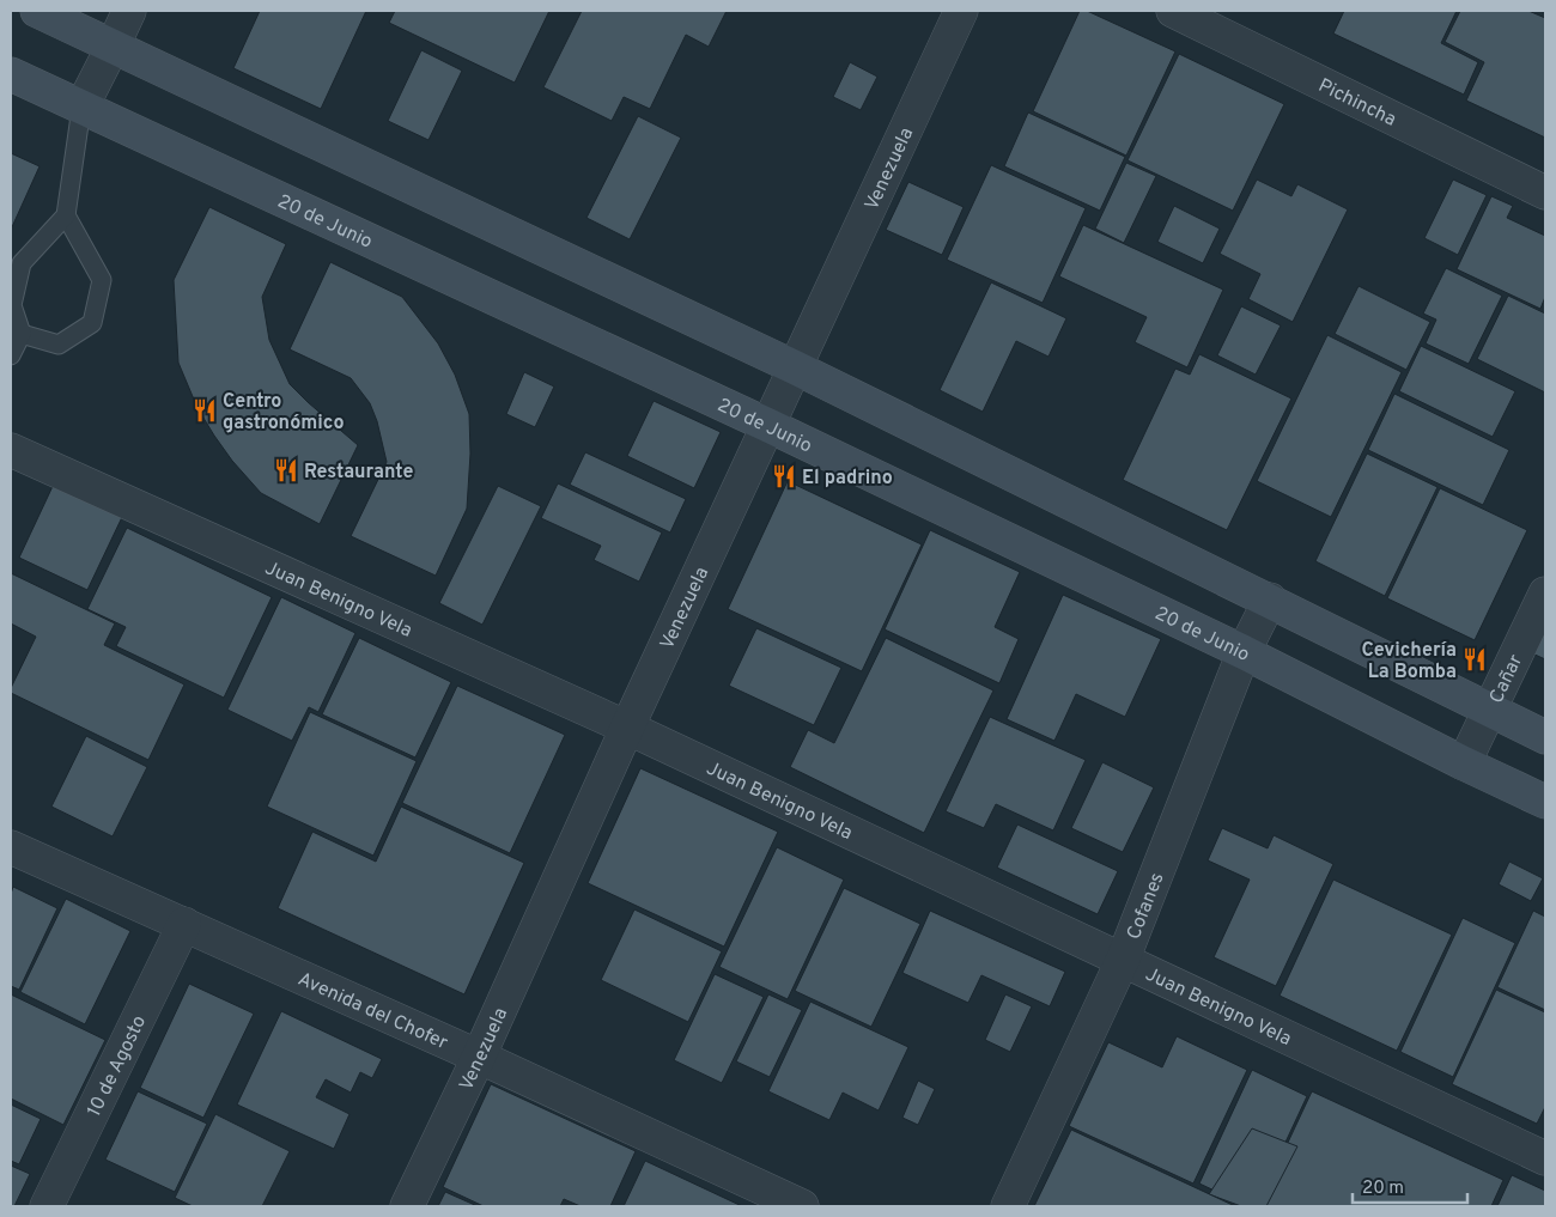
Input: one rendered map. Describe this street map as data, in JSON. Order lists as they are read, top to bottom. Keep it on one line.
{"streets":{"street":["Pichincha","Venezuela","20 de Junio","Juan Benigno Vela","Cañar","Cofanes","Avenida del Chofer","10 de Agosto"]},"crossings":[["Venezuela","20 de Junio"],["Venezuela","Juan Benigno Vela"],["Venezuela","Avenida del Chofer"],["20 de Junio","Cañar"],["20 de Junio","Cofanes"],["Juan Benigno Vela","Cofanes"],["Avenida del Chofer","10 de Agosto"]],"places":{"restaurant":["Centro gastronómico","Restaurante","El padrino","Cevichería La Bomba"]},"scale_bar":"20 m"}
